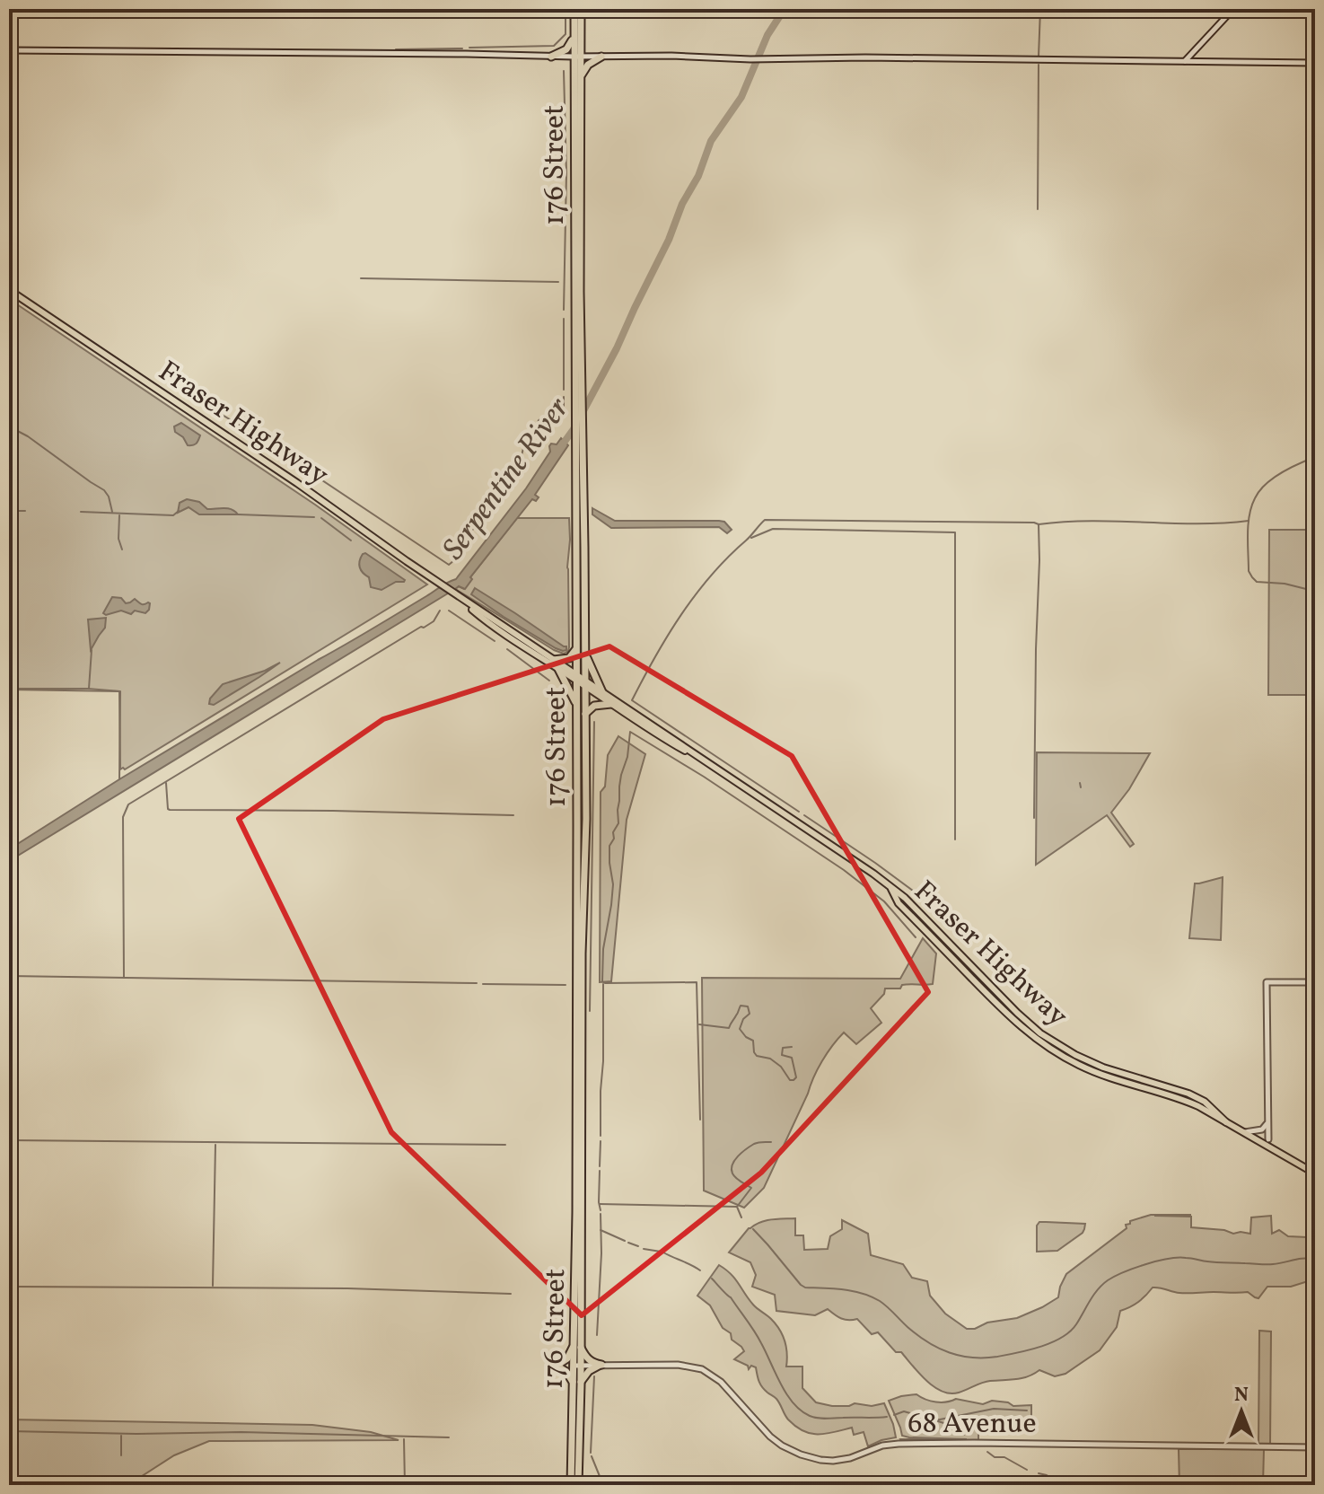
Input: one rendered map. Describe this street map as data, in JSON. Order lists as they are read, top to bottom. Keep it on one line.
{"streets":{"highway":["176 Street"],"main road":["Fraser Highway","68 Avenue"]},"crossings":[["176 Street","Fraser Highway"],["176 Street","68 Avenue"]],"water":["Serpentine River"],"north":"top"}
